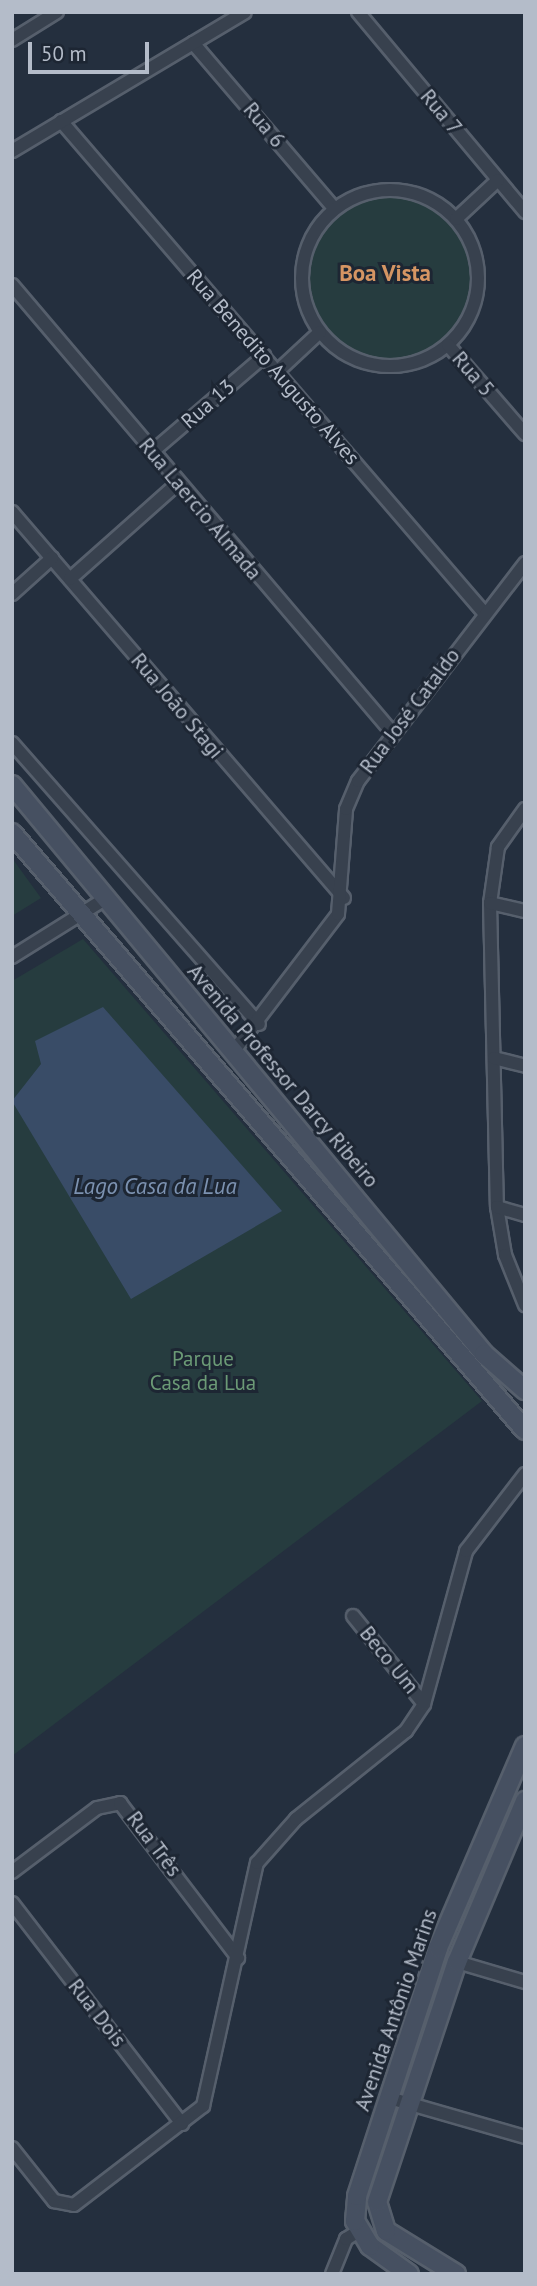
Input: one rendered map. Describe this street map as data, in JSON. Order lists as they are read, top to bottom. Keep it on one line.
{"streets":{"main road":["Avenida Professor Darcy Ribeiro","Avenida Antônio Marins"],"street":["Rua 7","Rua 6","Rua Benedito Augusto Alves","Rua 5","Rua 13","Rua Laercio Almada","Rua João Stagi","Rua José Cataldo","Beco Um","Rua Três","Rua Dois"]},"crossings":[["Rua 6","Rua 5"],["Rua Benedito Augusto Alves","Rua 13"],["Rua Benedito Augusto Alves","Rua José Cataldo"],["Rua 13","Rua Laercio Almada"],["Rua Laercio Almada","Rua José Cataldo"],["Rua João Stagi","Rua José Cataldo"],["Rua José Cataldo","Avenida Professor Darcy Ribeiro"]],"districts":["Boa Vista"],"water":["Lago Casa da Lua"],"parks":["Parque Casa da Lua"],"scale_bar":"50 m"}
